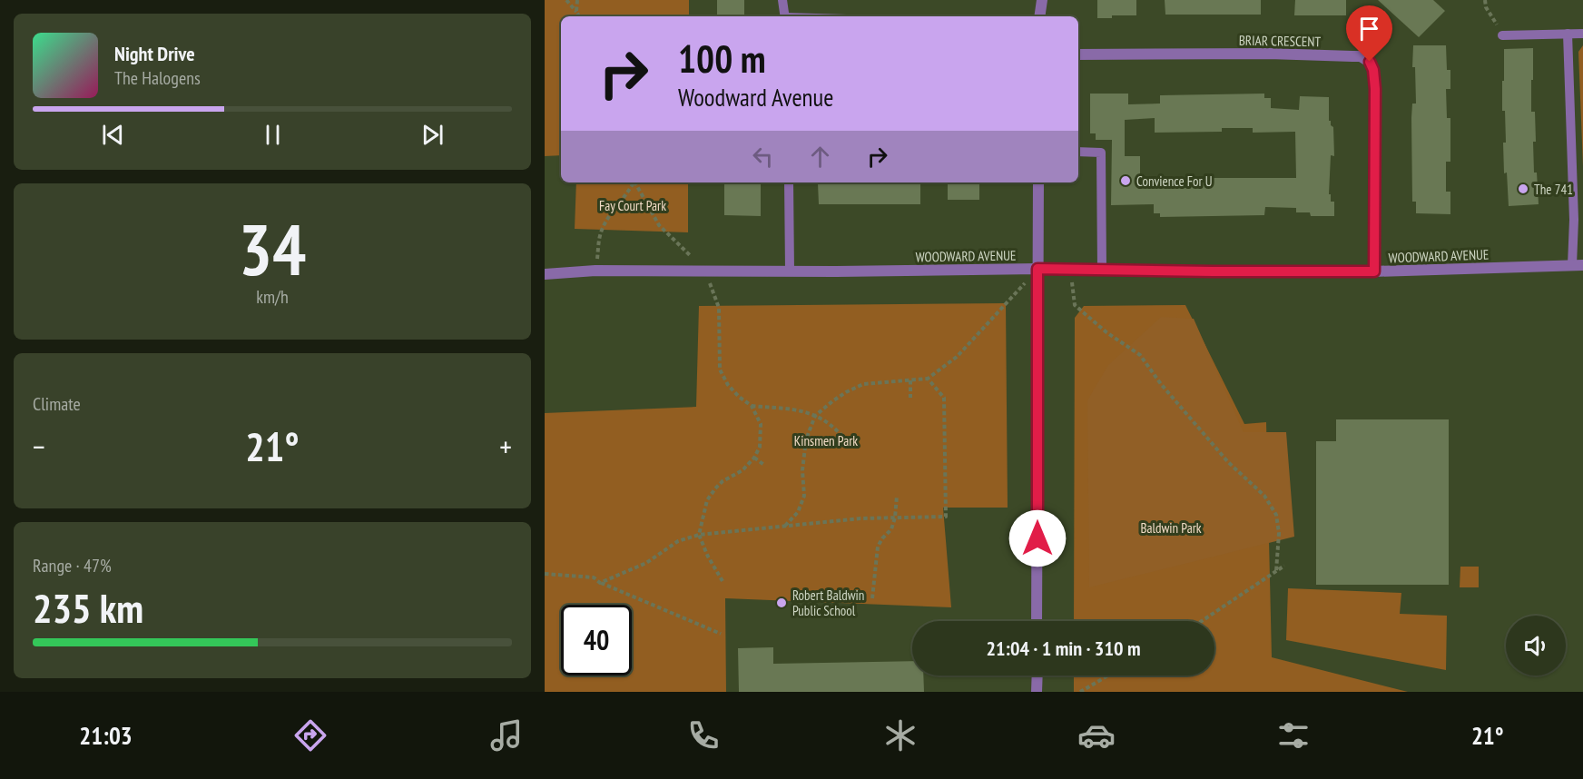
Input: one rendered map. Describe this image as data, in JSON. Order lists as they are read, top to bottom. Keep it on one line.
{"streets":{"street":["BRIAR CRESCENT","WOODWARD AVENUE"]},"crossings":[["BRIAR CRESCENT","WOODWARD AVENUE"]],"parks":["Fay Court Park","Kinsmen Park","Baldwin Park"],"places":["Convience For U","The 741","Robert Baldwin Public School"],"page":{"turn":["100 m","Woodward Avenue"],"song":["Night Drive","The Halogens"],"tile":[["34","km/h"],"Climate",["Range · 47%","235 km"]],"heat":["−","21°","+"],"limit":"40","trip":"21:04 · 1 min · 310 m","tabs":["21:03","21°"]}}
